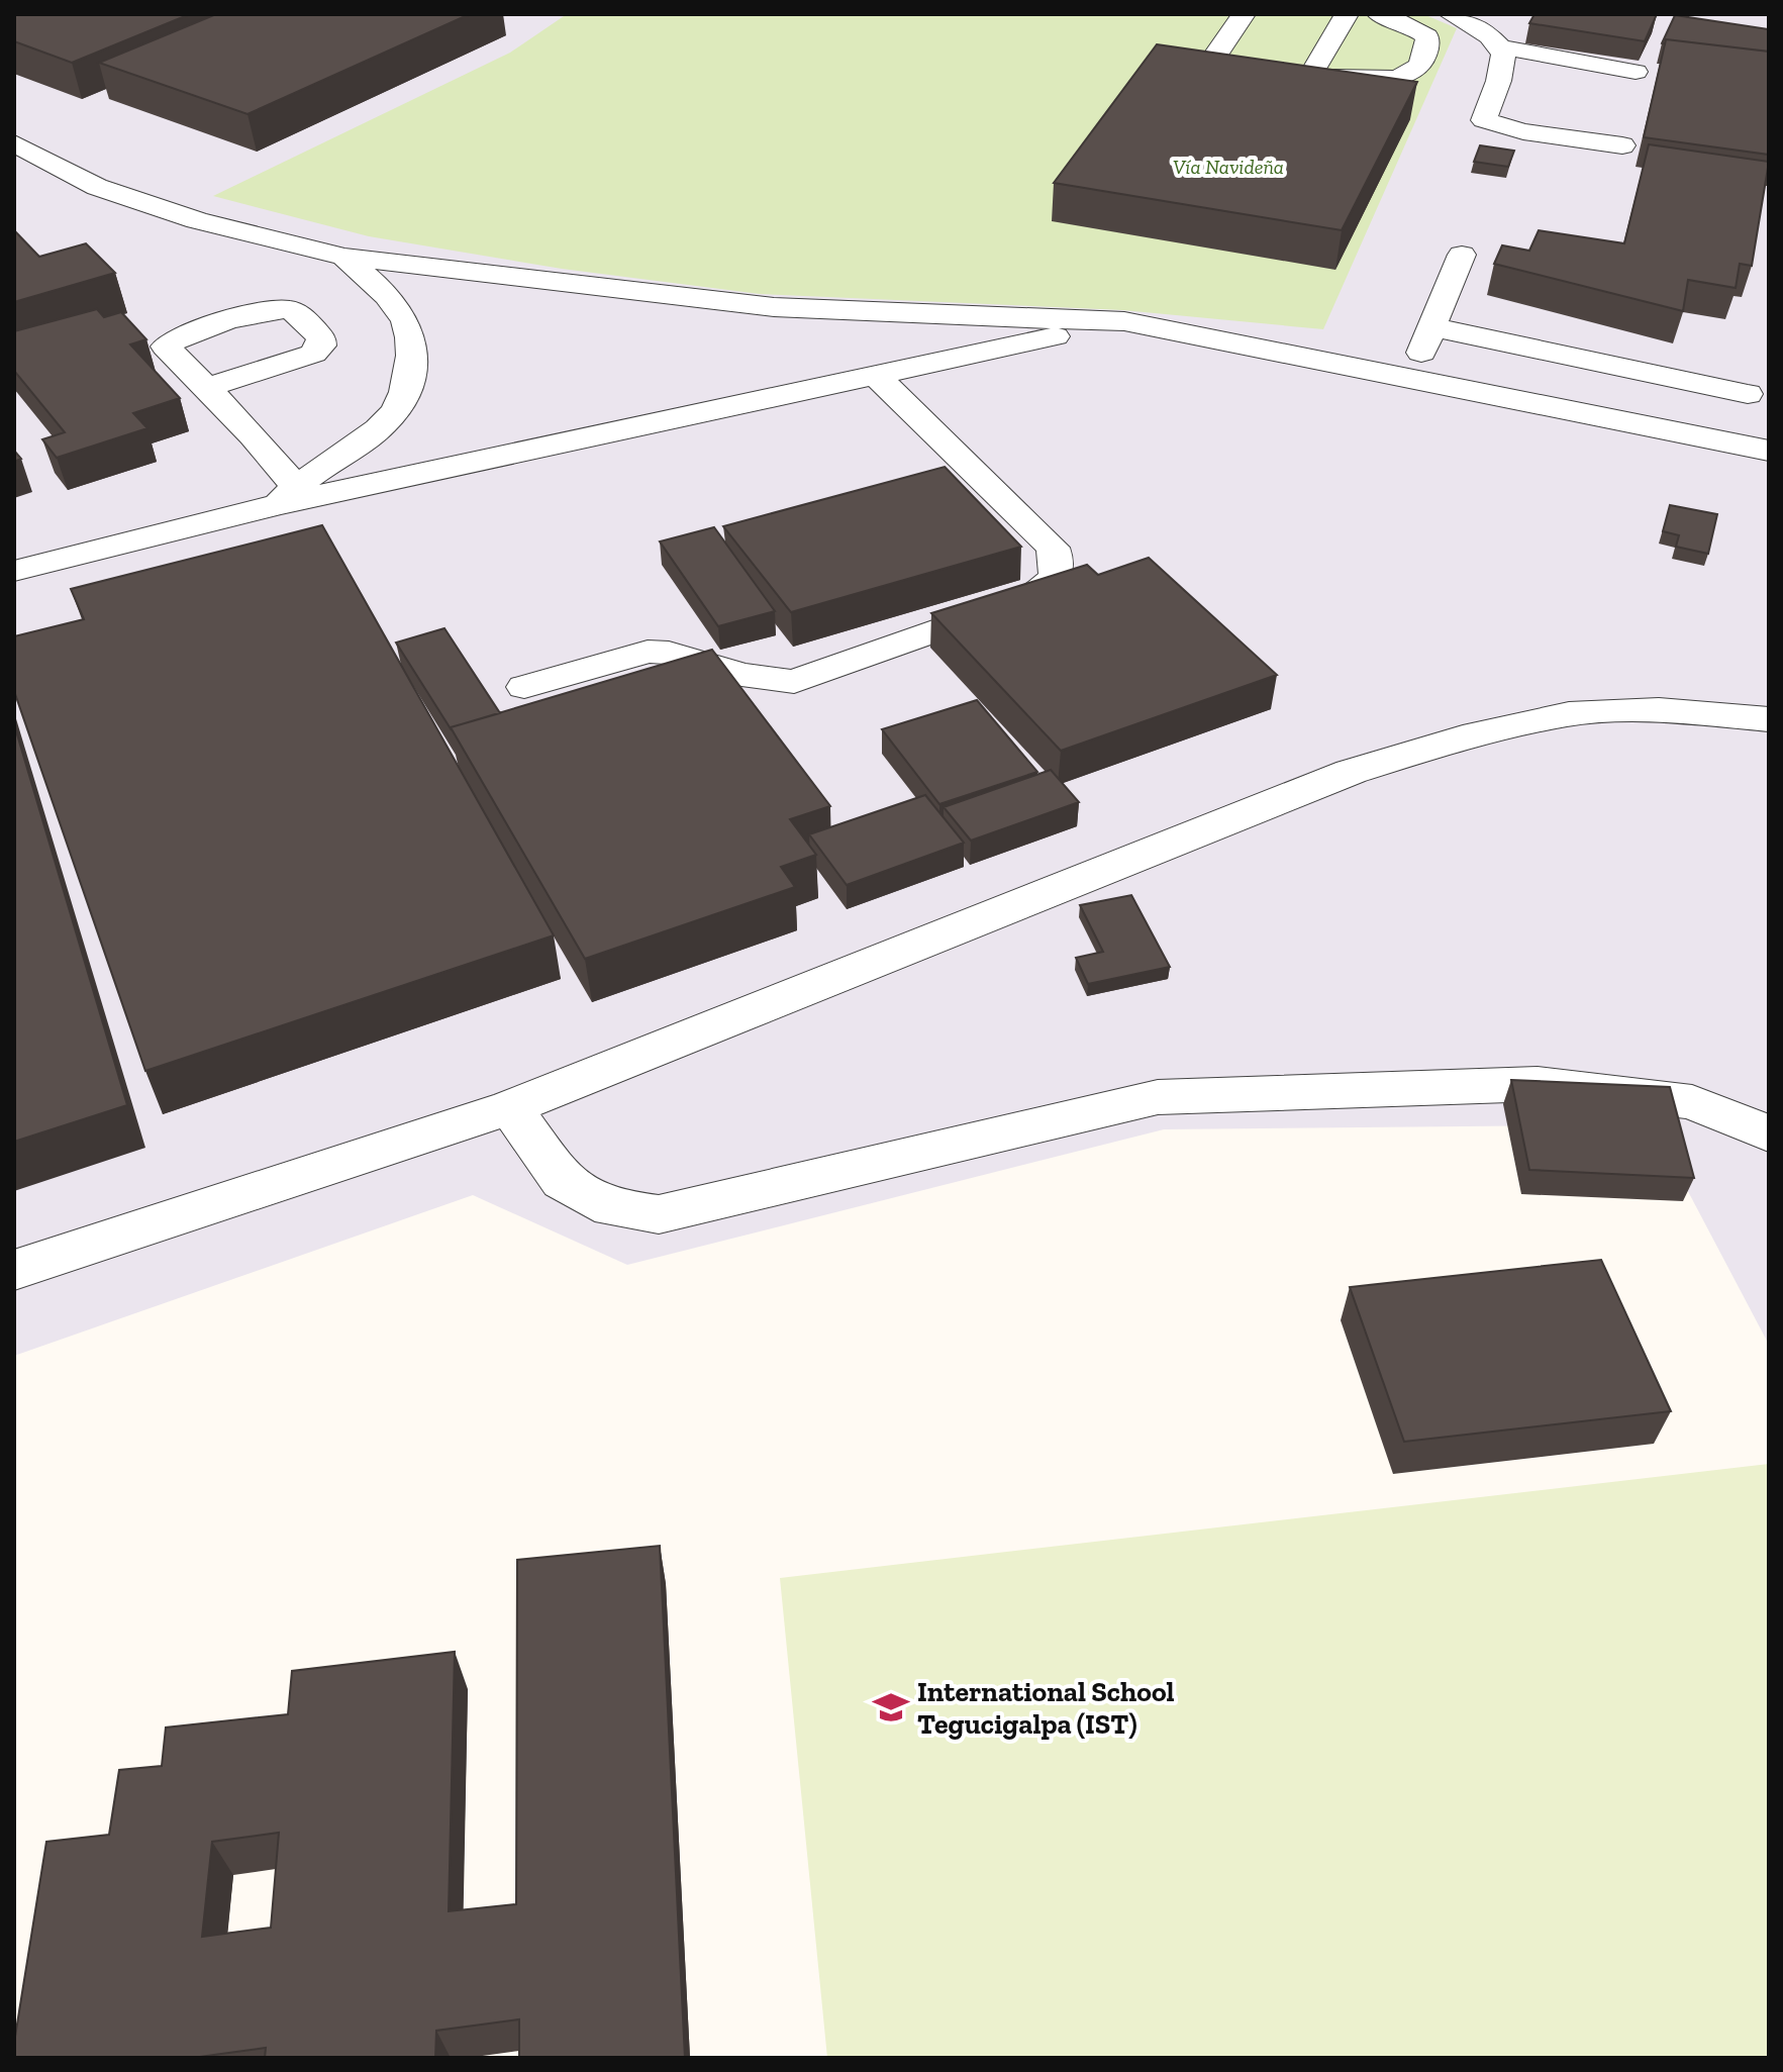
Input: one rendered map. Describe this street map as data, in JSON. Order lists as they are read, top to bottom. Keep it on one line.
{"parks":["Vía Navideña"],"places":{"school or university":["International School Tegucigalpa (IST)"]}}
